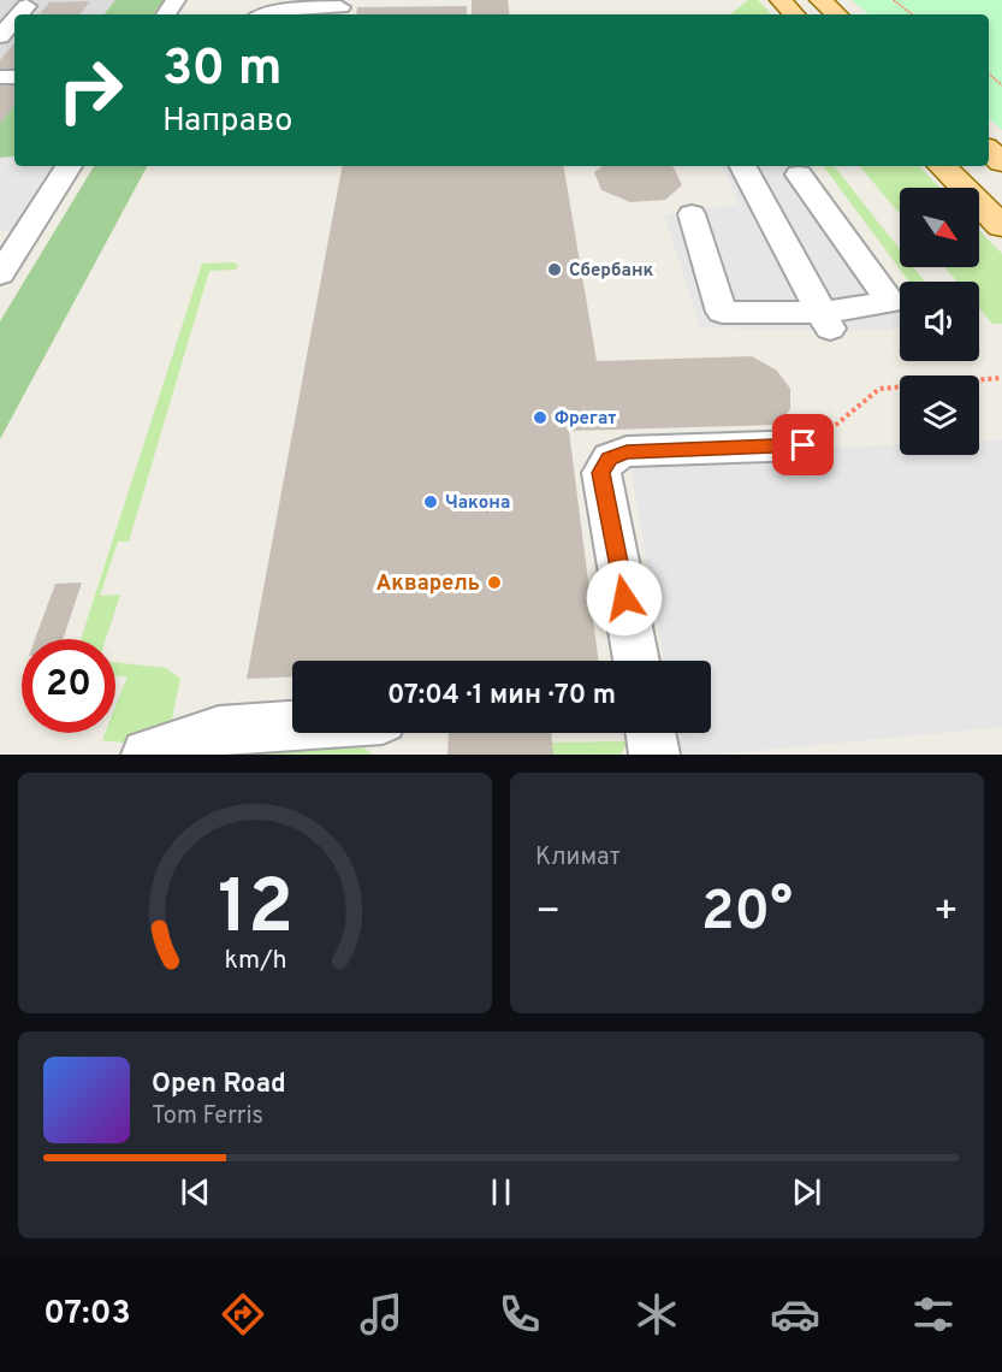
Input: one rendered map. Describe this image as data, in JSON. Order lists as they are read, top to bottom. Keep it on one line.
{"places":["Сбербанк","Фрегат","Чакона","Акварель"],"north":"bottom right","page":{"turn":["30 m","Направо"],"limit":"20","trip":"07:04 · 1 мин · 70 m","tile":"Климат","heat":["−","20°","+"],"song":["Open Road","Tom Ferris"],"tabs":"07:03","gauge":["12","km/h"]}}
